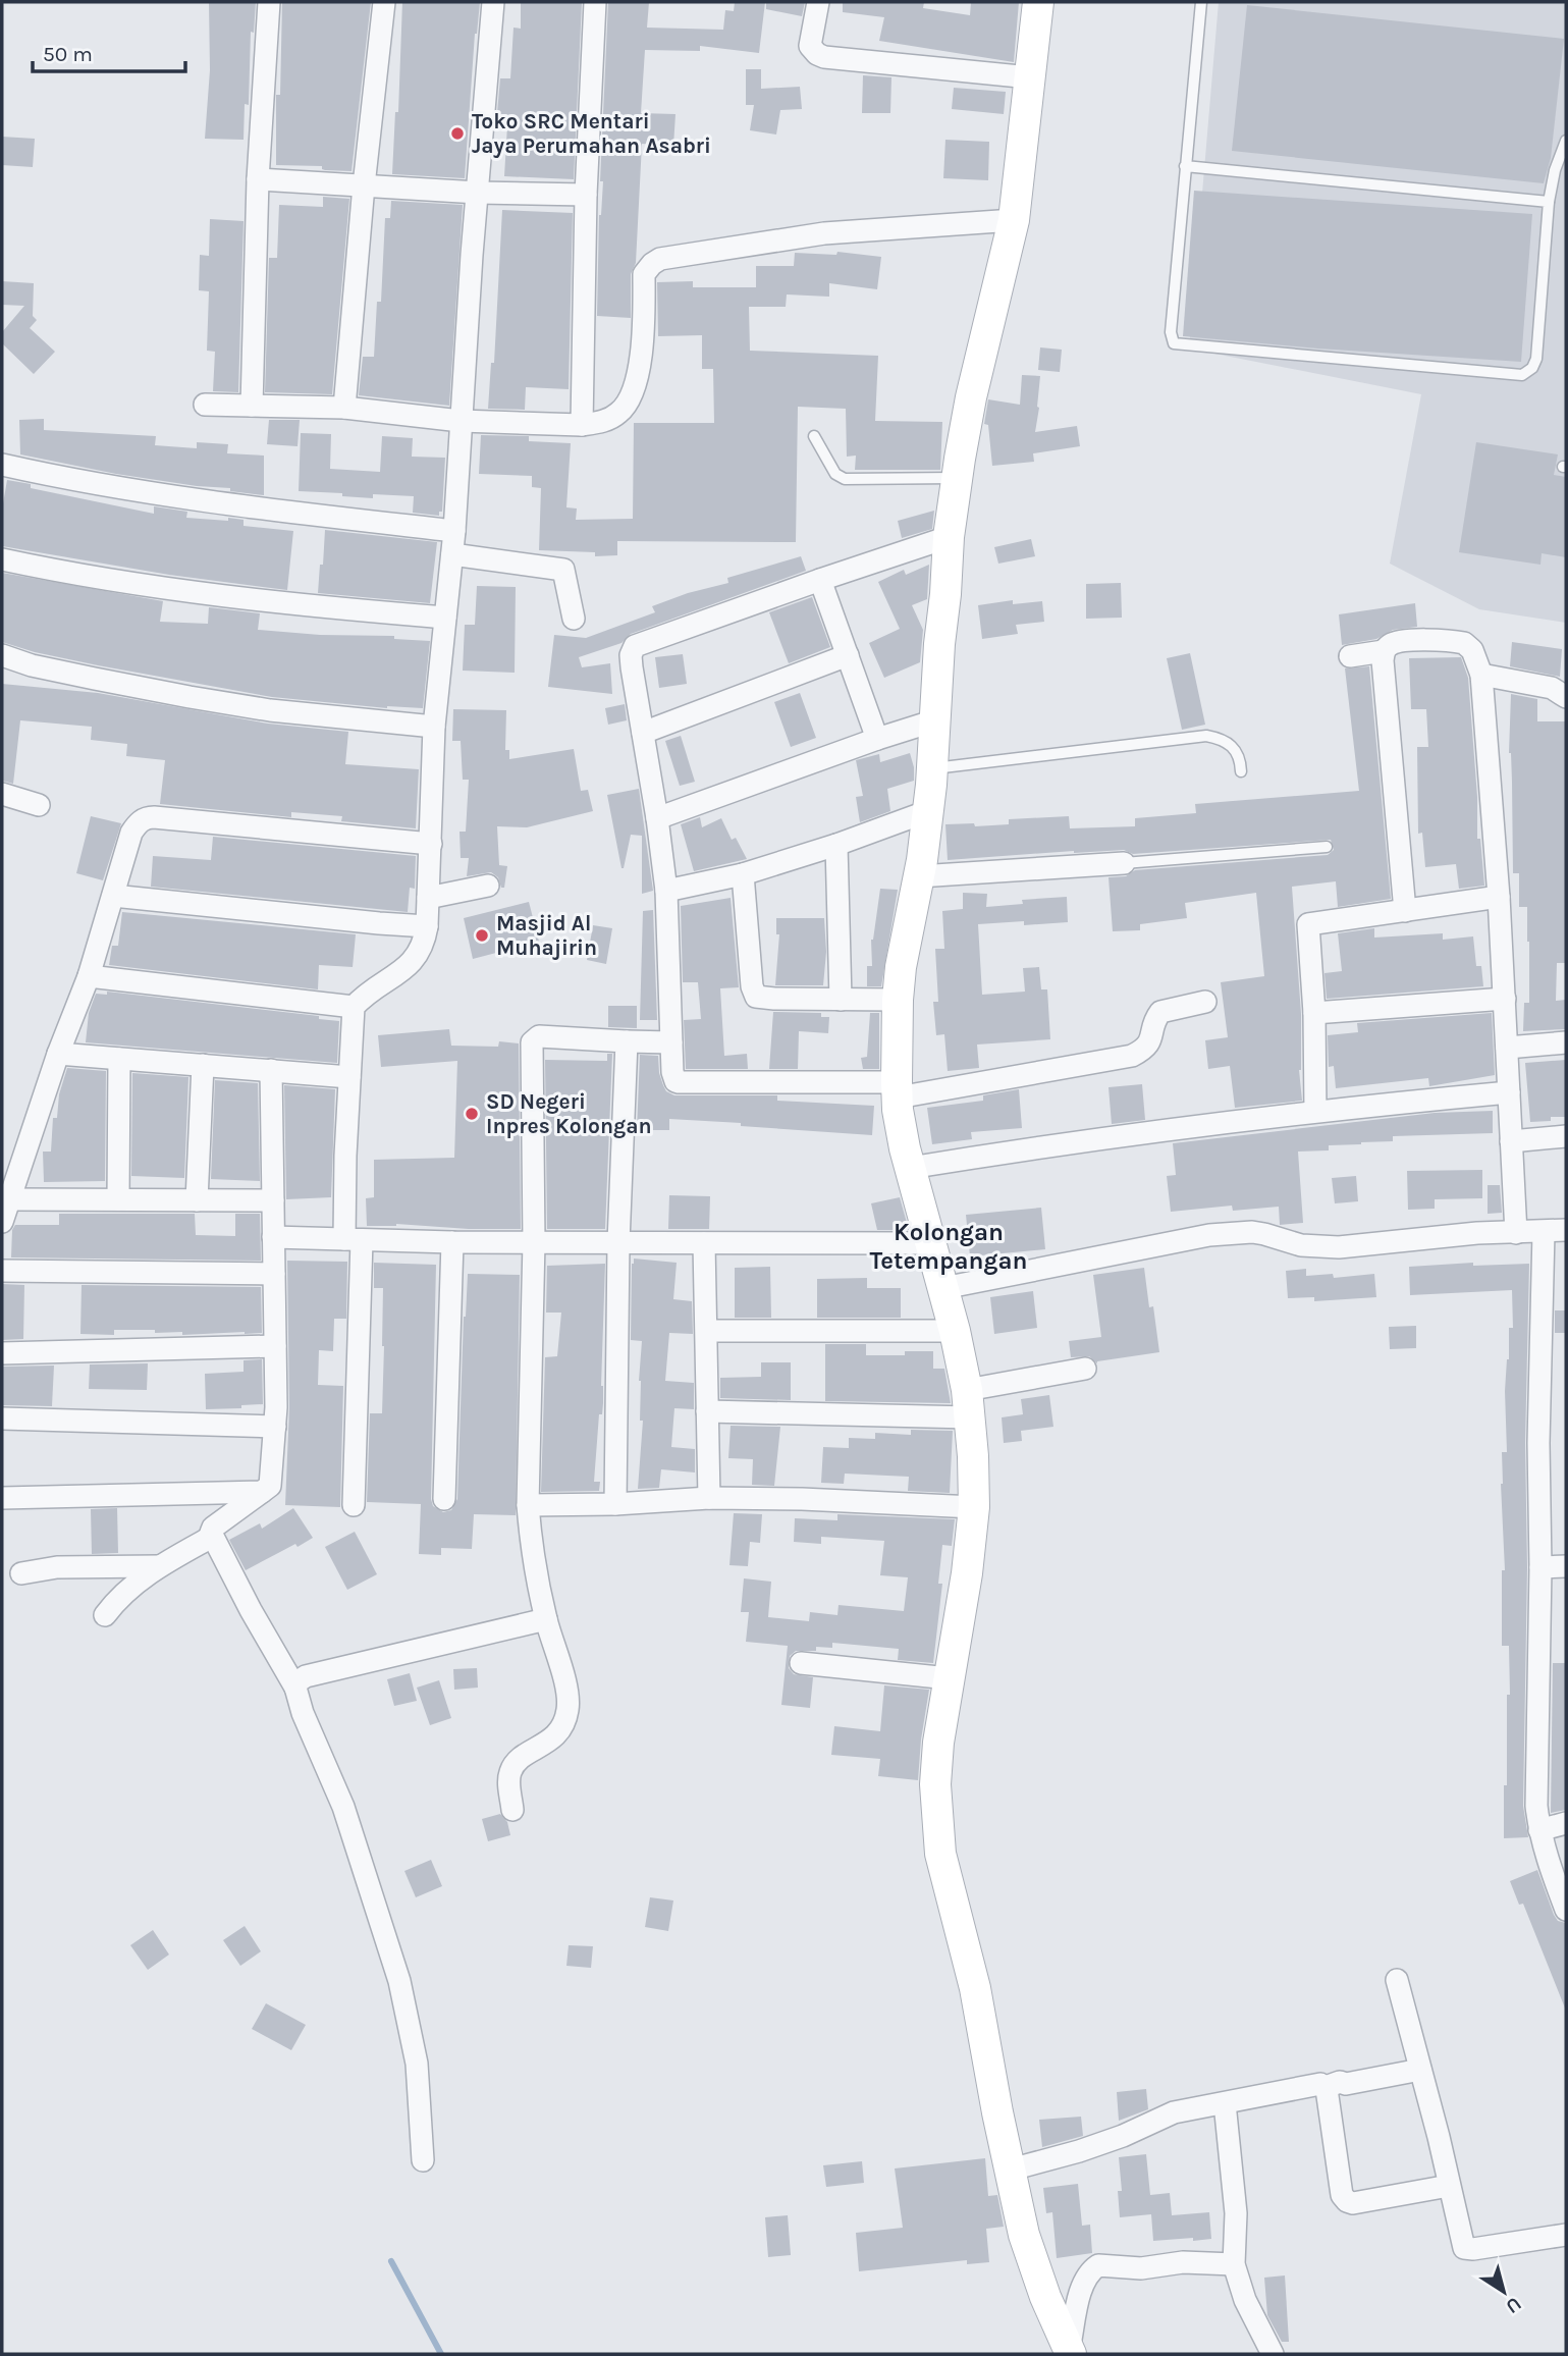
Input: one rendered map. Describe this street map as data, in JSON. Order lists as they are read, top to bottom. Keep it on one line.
{"districts":["Kolongan Tetempangan"],"places":["Toko SRC Mentari Jaya Perumahan Asabri","Masjid Al Muhajirin","SD Negeri Inpres Kolongan"],"scale_bar":"50 m","north":"bottom right"}
